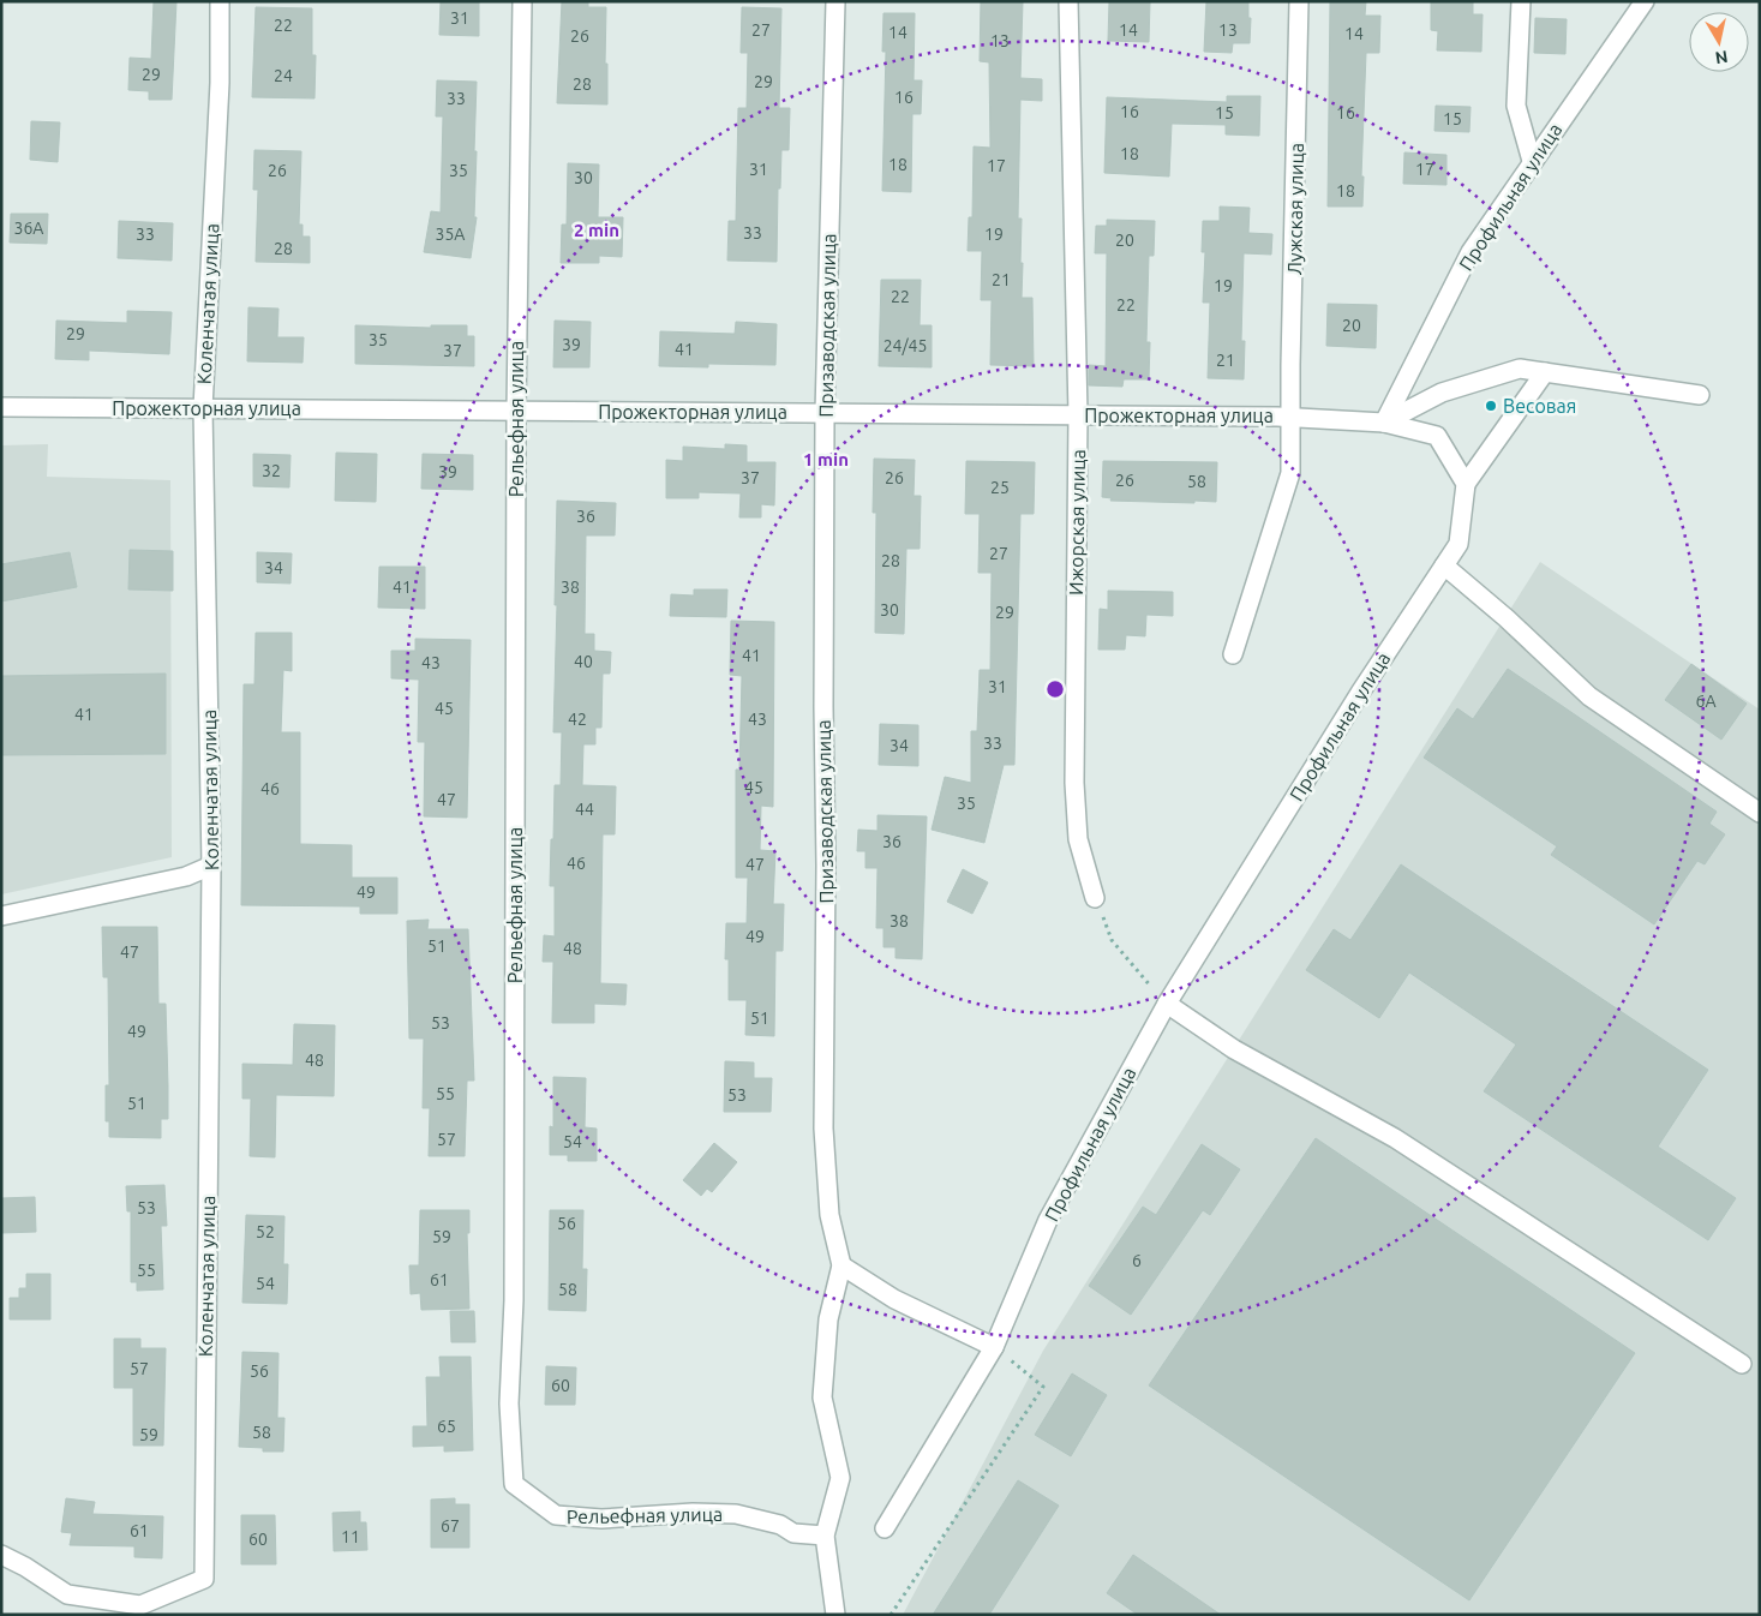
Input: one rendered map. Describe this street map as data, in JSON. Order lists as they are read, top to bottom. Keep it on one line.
{"streets":{"street":["Профильная улица","Лужская улица","Коленчатая улица","Призаводская улица","Прожекторная улица","Рельефная улица","Ижорская улица"]},"crossings":[["Профильная улица","Прожекторная улица"],["Лужская улица","Прожекторная улица"],["Коленчатая улица","Прожекторная улица"],["Призаводская улица","Прожекторная улица"],["Призаводская улица","Рельефная улица"],["Прожекторная улица","Рельефная улица"],["Прожекторная улица","Ижорская улица"]],"places":["Весовая"],"house_numbers":["31","22","27","14","13","14","14","26","13","29","24","29","28","16","33","16","15","16","15","18","18","17","31","17","26","35","30","18","36А","33","33","35А","19","20","28","21","19","22","22","20","29","35","39","24/45","41","37","21","32","39","37","26","26","58","25","36","27","28","34","41","38","30","29","41","40","43","31","6А","45","41","42","43","33","34","45","46","47","35","44","36","46","47","49","38","49","51","48","47","51","53","49","48","55","53","51","57","54","53","56","52","59","6","55","61","54","58","57","56","60","65","58","59","67","61","11","60"],"north":"bottom","rings":["2 min","1 min"]}
